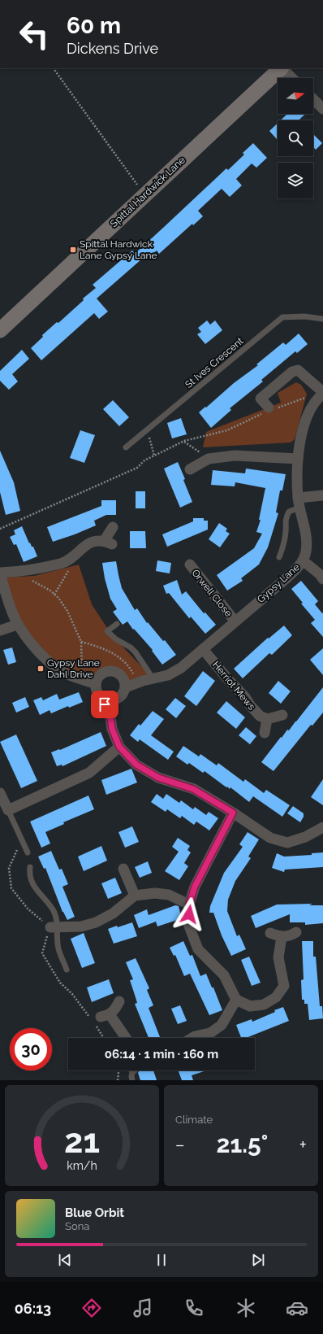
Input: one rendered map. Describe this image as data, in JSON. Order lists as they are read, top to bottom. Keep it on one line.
{"streets":{"street":["Spittal Hardwick Lane","Gypsy Lane","Orwell Close","Herriot Mews"],"lane":["St Ives Crescent"]},"crossings":[["Gypsy Lane","Orwell Close"],["Gypsy Lane","Herriot Mews"]],"places":{"transit":["Spittal Hardwick Lane Gypsy Lane","Gypsy Lane Dahl Drive"]},"north":"right","page":{"turn":["60 m","Dickens Drive"],"limit":"30","trip":"06:14 · 1 min · 160 m","tile":"Climate","heat":["−","21.5°","+"],"song":["Blue Orbit","Sona"],"tabs":"06:13","gauge":["21","km/h"]}}
